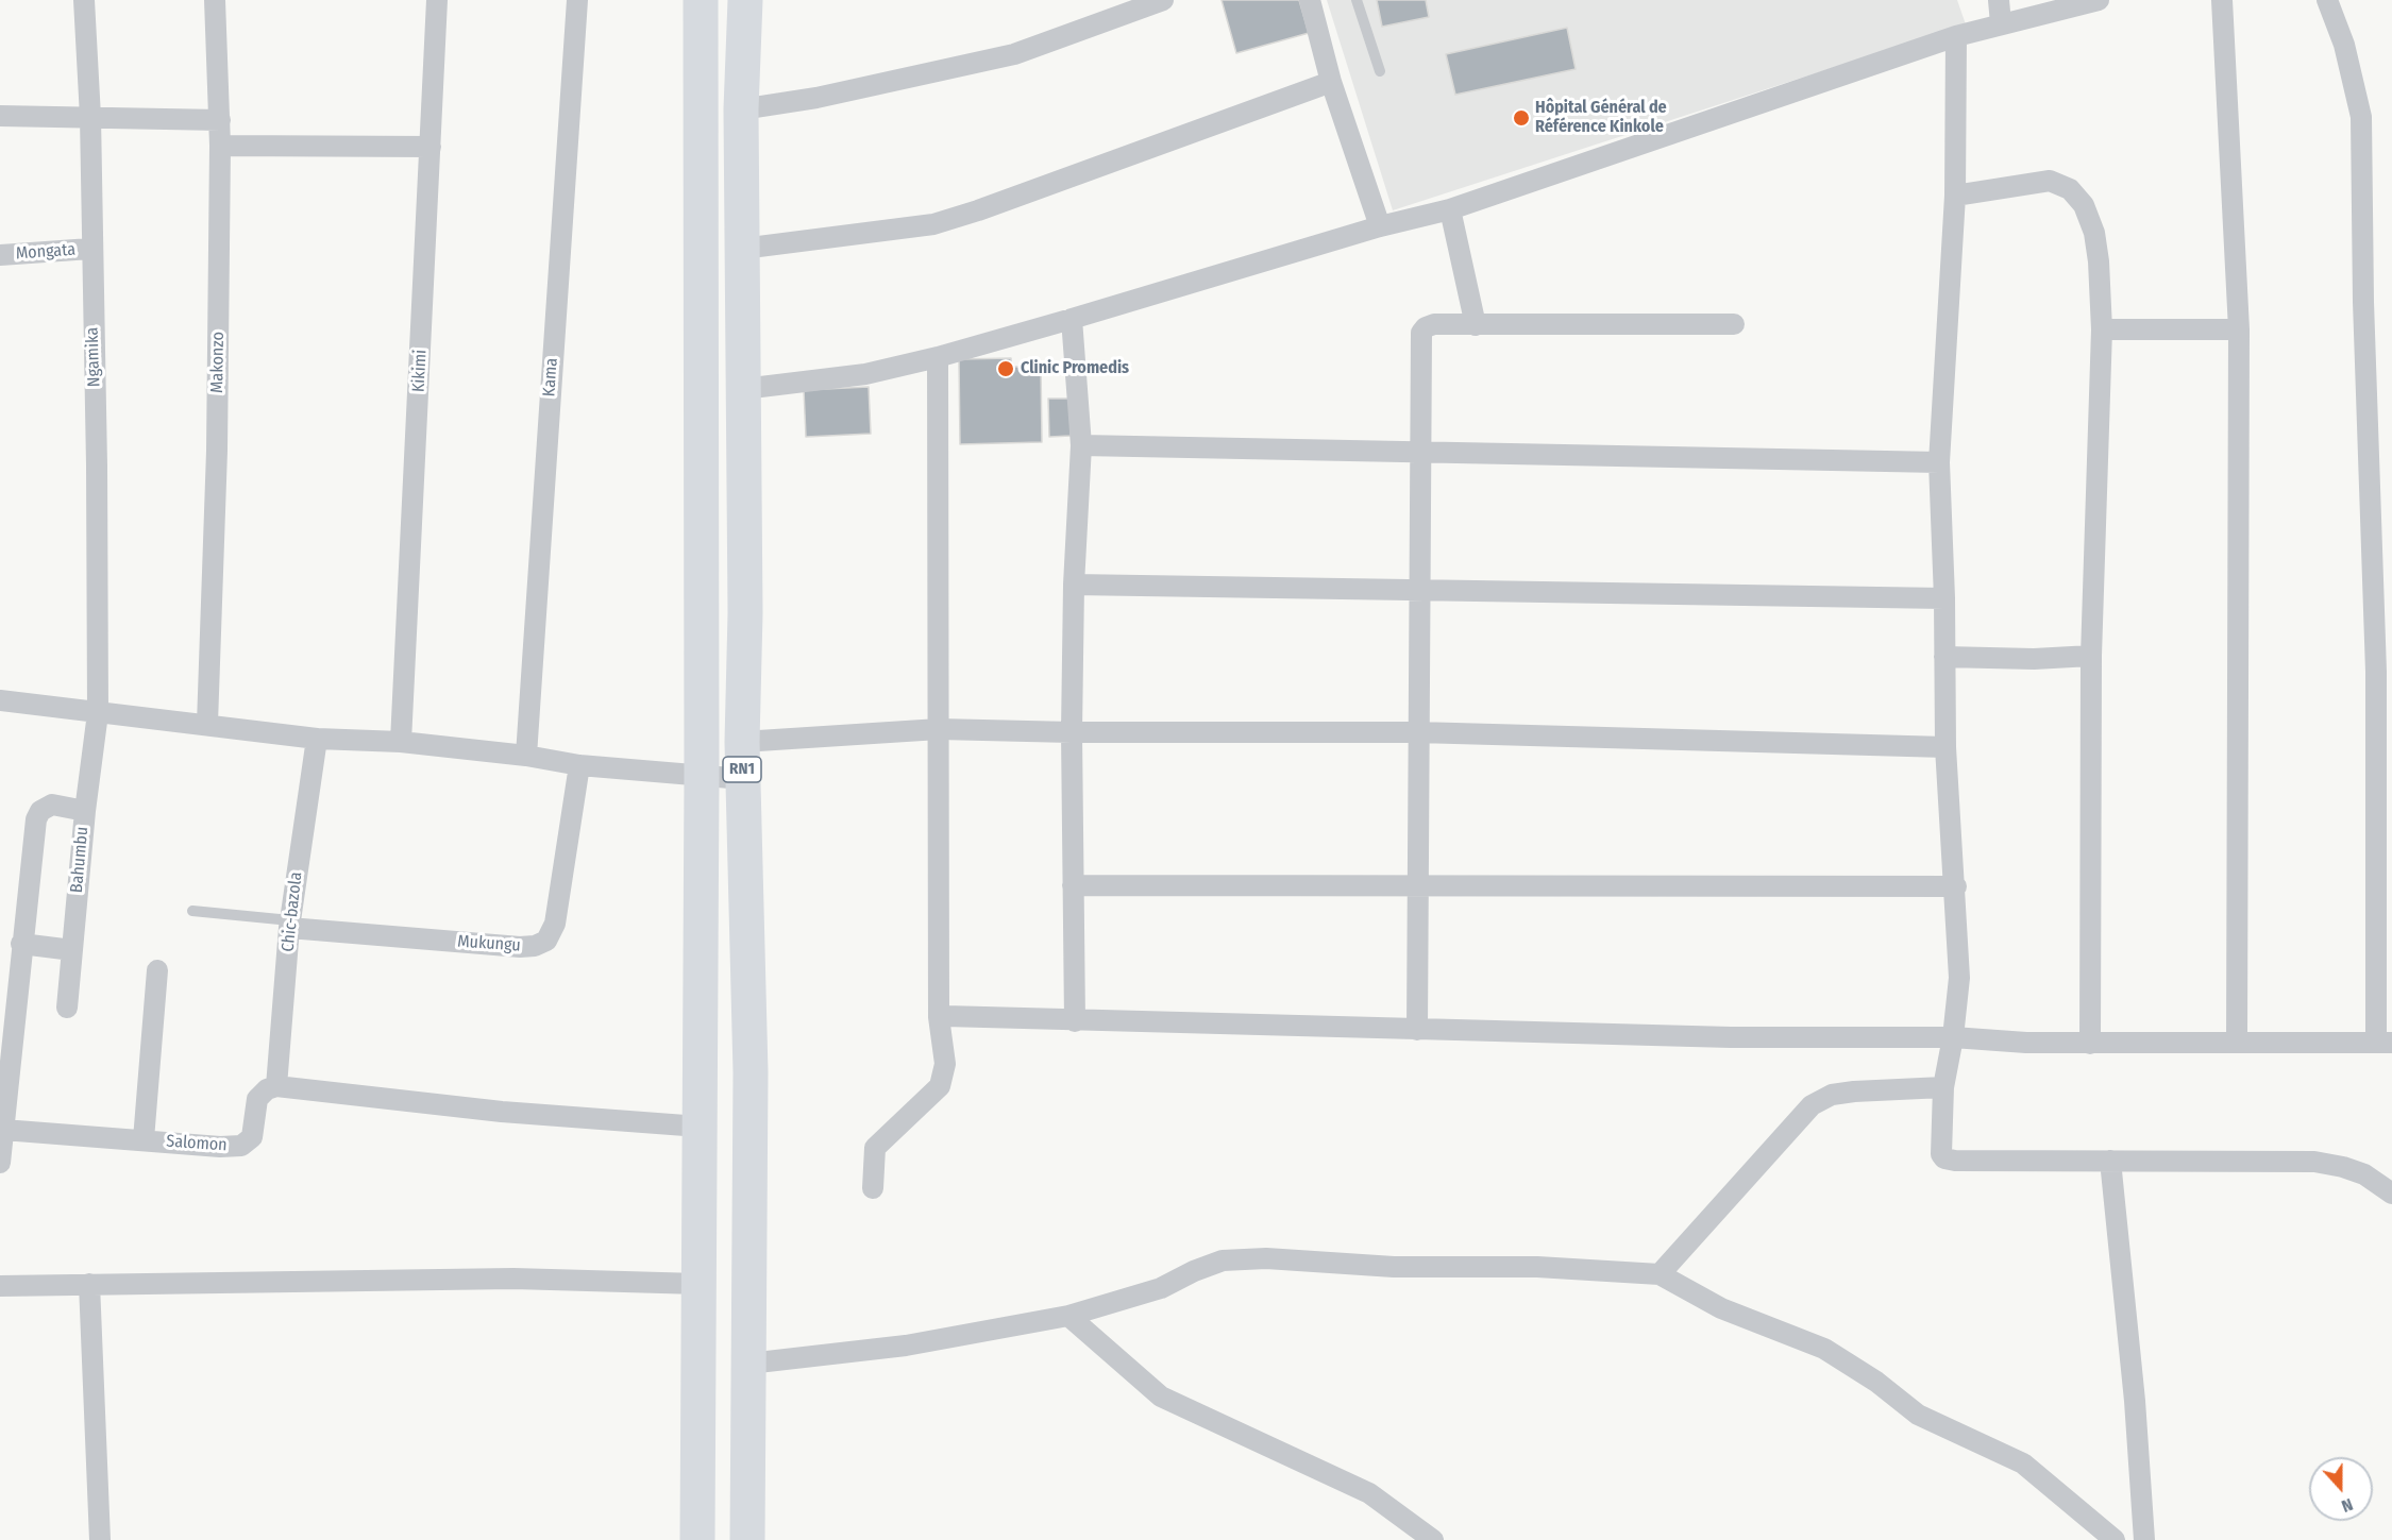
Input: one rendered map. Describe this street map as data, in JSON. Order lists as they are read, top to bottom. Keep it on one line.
{"streets":{"highway":["RN1"],"street":["Mongata","Ngamika","Makonzo","Kikimi","Kama","Bahumbu","Chic-bazola","Mukungu","Salomon"]},"crossings":[["Mongata","Ngamika"],["Ngamika","Bahumbu"],["Chic-bazola","Mukungu"],["Chic-bazola","Salomon"]],"places":["Hôpital Général de Référence Kinkole","Clinic Promedis"],"north":"bottom"}
